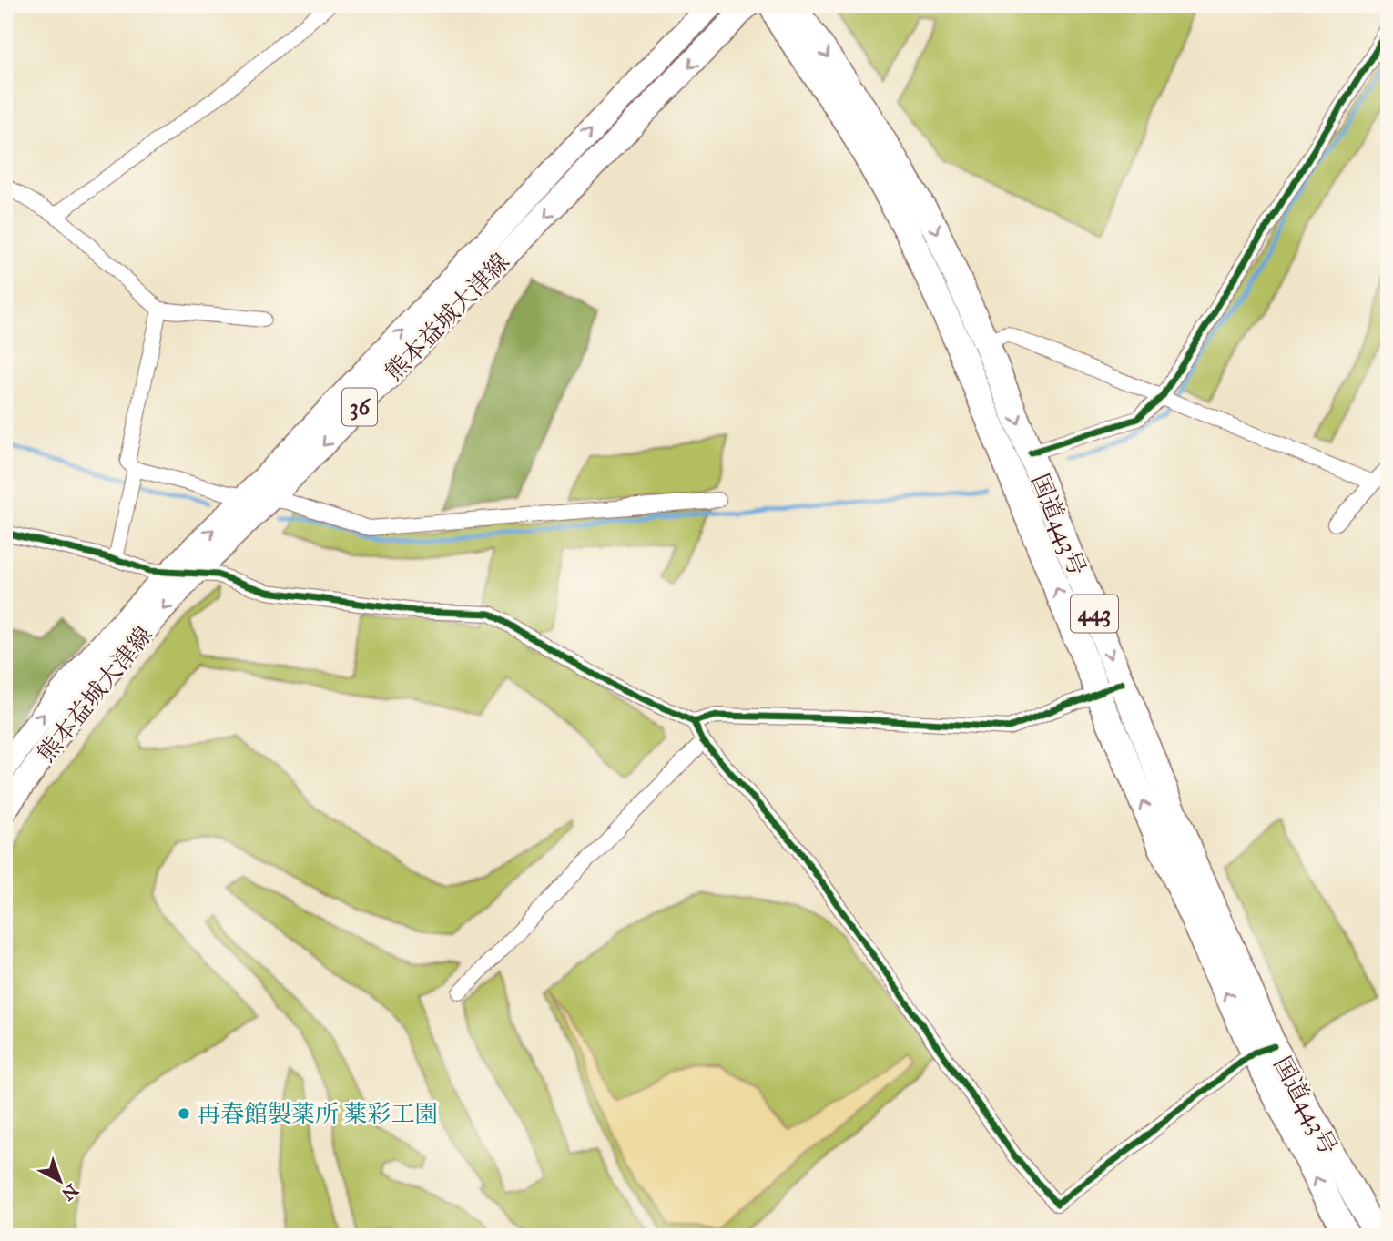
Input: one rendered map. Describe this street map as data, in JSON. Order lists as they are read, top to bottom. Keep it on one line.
{"streets":{"highway":["国道443号","443"],"main road":["熊本益城大津線","36"]},"places":["再春館製薬所 薬彩工園"],"north":"bottom right"}
